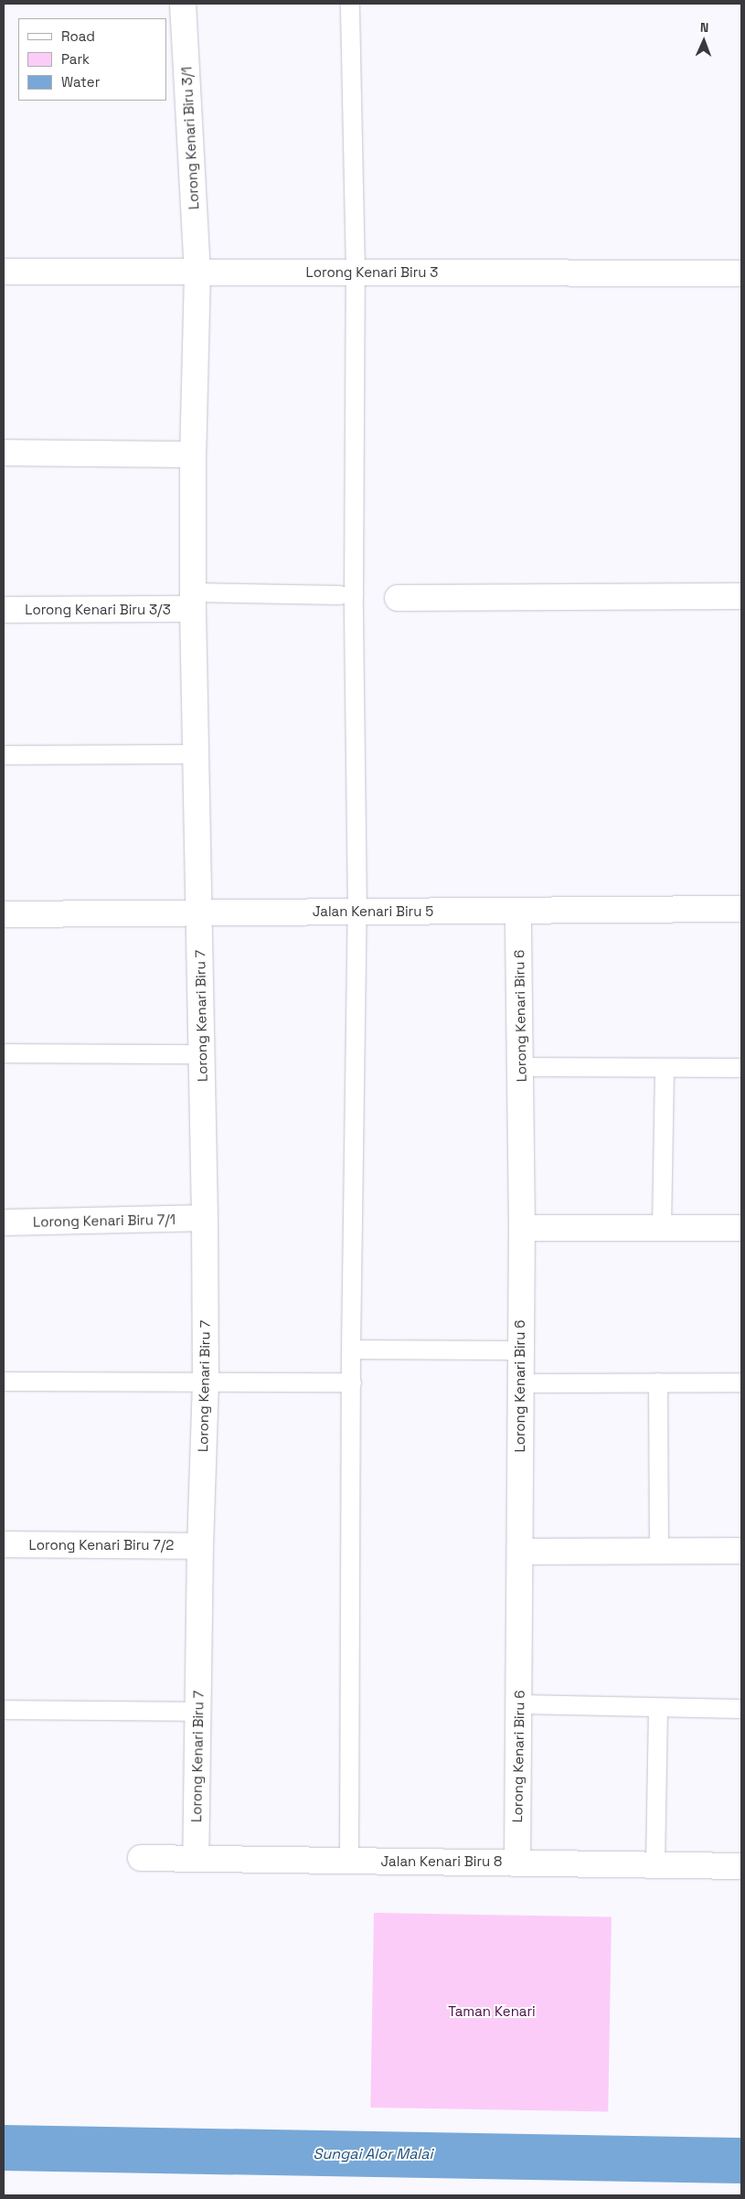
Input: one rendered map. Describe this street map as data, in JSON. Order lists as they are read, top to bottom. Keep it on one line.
{"streets":{"street":["Lorong Kenari Biru 3/1","Lorong Kenari Biru 3","Lorong Kenari Biru 3/3","Jalan Kenari Biru 5","Lorong Kenari Biru 7","Lorong Kenari Biru 6","Lorong Kenari Biru 7/1","Lorong Kenari Biru 7/2","Jalan Kenari Biru 8"]},"crossings":[["Lorong Kenari Biru 3/1","Lorong Kenari Biru 3"],["Lorong Kenari Biru 3/1","Lorong Kenari Biru 3/3"],["Lorong Kenari Biru 3/1","Lorong Kenari Biru 7"],["Lorong Kenari Biru 3/3","Lorong Kenari Biru 7"],["Jalan Kenari Biru 5","Lorong Kenari Biru 7"],["Jalan Kenari Biru 5","Lorong Kenari Biru 6"],["Lorong Kenari Biru 7","Lorong Kenari Biru 7/1"],["Lorong Kenari Biru 7","Lorong Kenari Biru 7/2"],["Lorong Kenari Biru 7","Jalan Kenari Biru 8"],["Lorong Kenari Biru 6","Jalan Kenari Biru 8"]],"water":["Sungai Alor Malai"],"parks":["Taman Kenari"],"legend":["Road","Park","Water"],"north":"top"}
